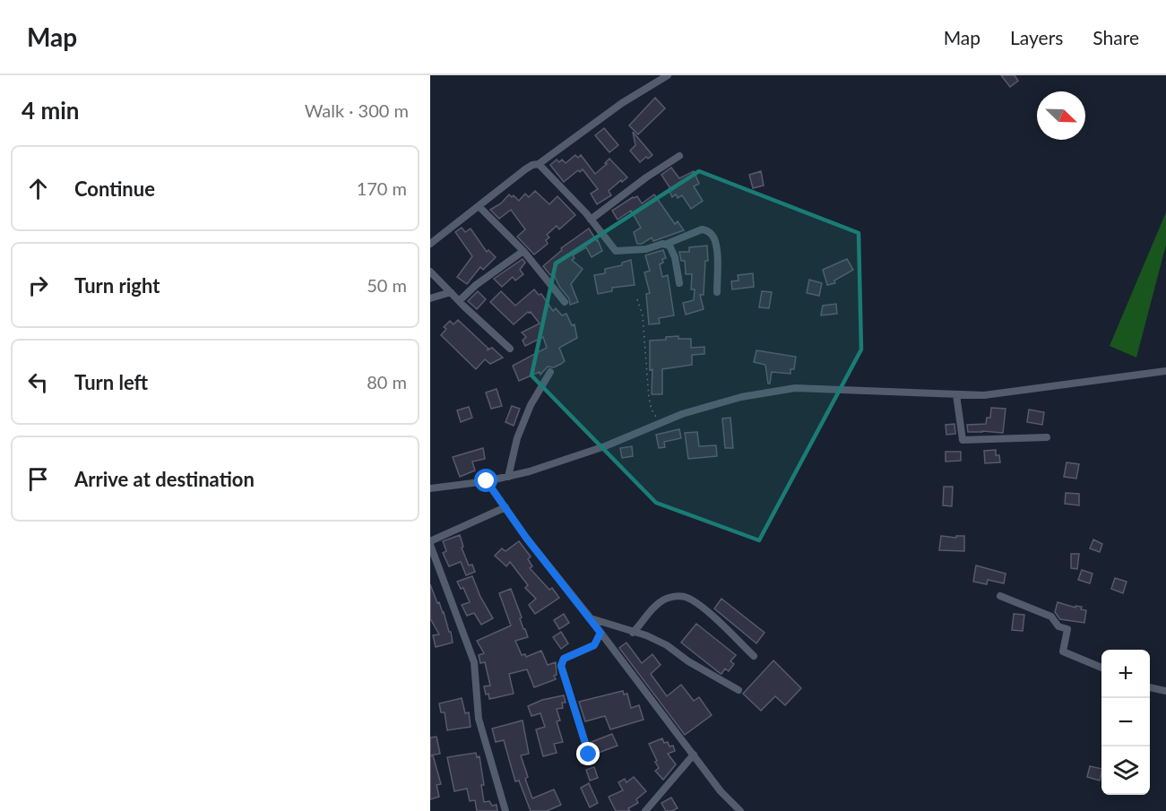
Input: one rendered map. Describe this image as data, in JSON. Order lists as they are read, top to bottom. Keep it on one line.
{"north":"bottom right","page":{"header":"Map","nav":["Map","Layers","Share"],"heading":["4 min","Walk · 300 m"],"list":[["Continue","170 m"],["Turn right","50 m"],["Turn left","80 m"],"Arrive at destination"],"map_buttons":["+","−"]}}
